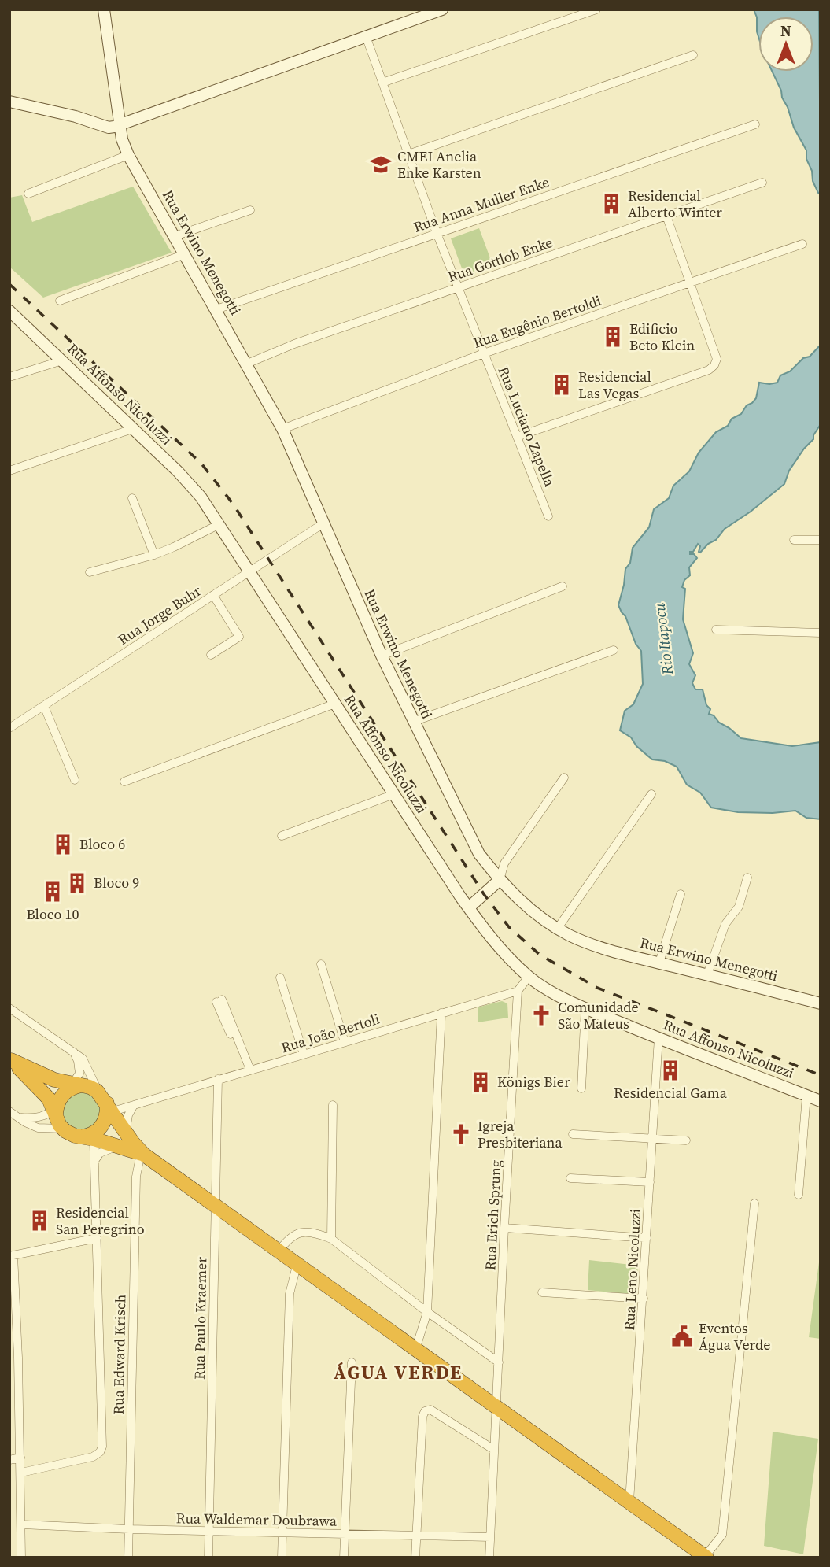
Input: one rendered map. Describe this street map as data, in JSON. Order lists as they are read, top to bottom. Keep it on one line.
{"streets":{"street":["Rua Anna Muller Enke","Rua Erwino Menegotti","Rua Gottlob Enke","Rua Eugênio Bertoldi","Rua Affonso Nicoluzzi","Rua Luciano Zapella","Rua Jorge Buhr","Rua João Bertoli","Rua Erich Sprung","Rua Leno Nicoluzzi","Rua Paulo Kraemer","Rua Edward Krisch","Rua Waldemar Doubrawa"]},"crossings":[["Rua Anna Muller Enke","Rua Erwino Menegotti"],["Rua Anna Muller Enke","Rua Luciano Zapella"],["Rua Erwino Menegotti","Rua Gottlob Enke"],["Rua Erwino Menegotti","Rua Eugênio Bertoldi"],["Rua Erwino Menegotti","Rua Jorge Buhr"],["Rua Gottlob Enke","Rua Luciano Zapella"],["Rua Eugênio Bertoldi","Rua Luciano Zapella"],["Rua Affonso Nicoluzzi","Rua Jorge Buhr"],["Rua Affonso Nicoluzzi","Rua Leno Nicoluzzi"],["Rua João Bertoli","Rua Erich Sprung"],["Rua João Bertoli","Rua Paulo Kraemer"],["Rua Erich Sprung","Rua Waldemar Doubrawa"],["Rua Paulo Kraemer","Rua Waldemar Doubrawa"],["Rua Edward Krisch","Rua Waldemar Doubrawa"]],"districts":["ÁGUA VERDE"],"water":["Rio Itapocu"],"places":{"school or university":["CMEI Anelia Enke Karsten"],"building":["Residencial Alberto Winter","Edificio Beto Klein","Residencial Las Vegas","Bloco 6","Bloco 9","Bloco 10","Residencial Gama","Königs Bier","Residencial San Peregrino"],"church":["Comunidade São Mateus","Igreja Presbiteriana"],"public building":["Eventos Água Verde"]},"north":"top"}
